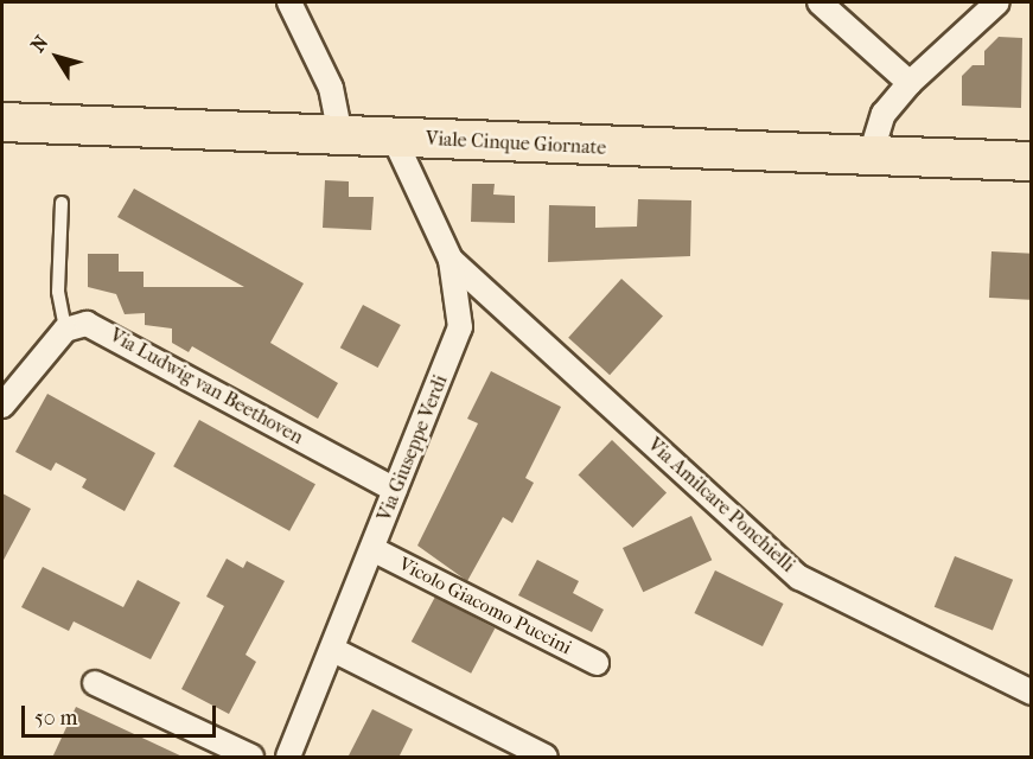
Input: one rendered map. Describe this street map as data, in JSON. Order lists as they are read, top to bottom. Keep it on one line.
{"streets":{"main road":["Viale Cinque Giornate"],"street":["Via Ludwig van Beethoven","Via Giuseppe Verdi","Via Amilcare Ponchielli","Vicolo Giacomo Puccini"]},"crossings":[["Viale Cinque Giornate","Via Giuseppe Verdi"],["Via Ludwig van Beethoven","Via Giuseppe Verdi"],["Via Giuseppe Verdi","Via Amilcare Ponchielli"],["Via Giuseppe Verdi","Vicolo Giacomo Puccini"]],"scale_bar":"50 m","north":"top left"}
